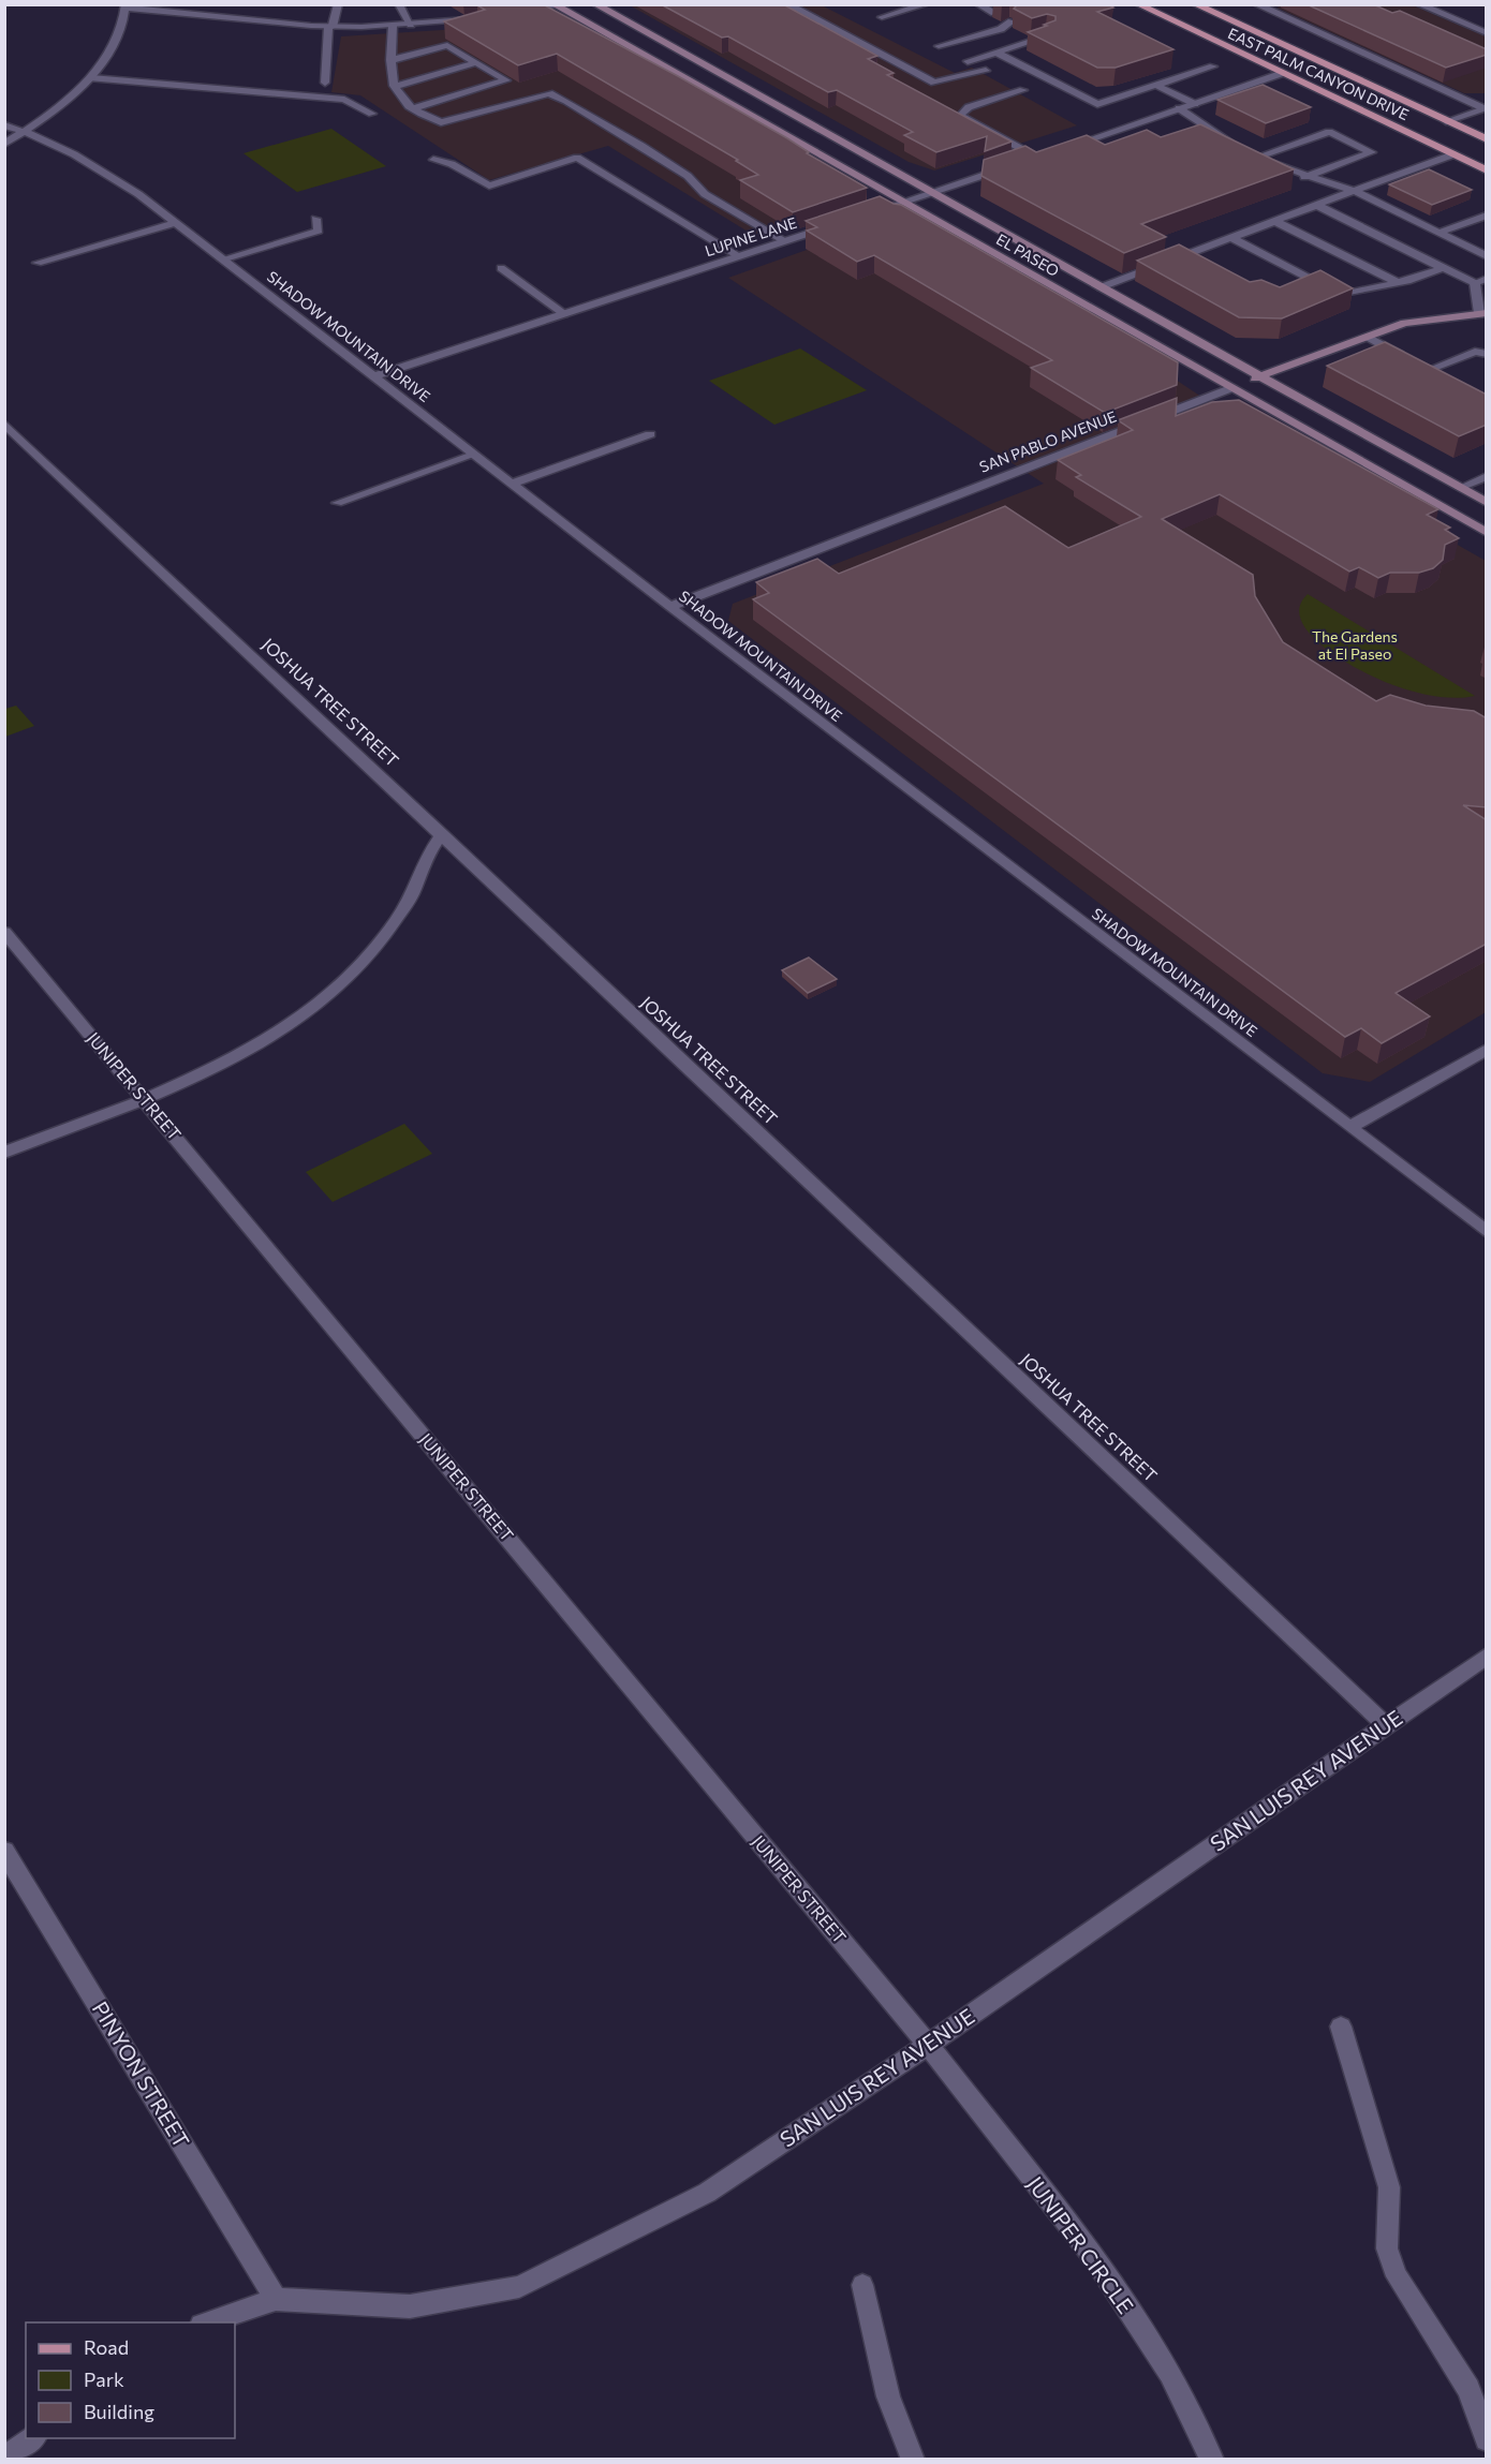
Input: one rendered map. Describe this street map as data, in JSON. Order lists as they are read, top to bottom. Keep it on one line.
{"streets":{"main road":["EAST PALM CANYON DRIVE"],"street":["LUPINE LANE","EL PASEO","SHADOW MOUNTAIN DRIVE","SAN PABLO AVENUE","JOSHUA TREE STREET","JUNIPER STREET","SAN LUIS REY AVENUE","PINYON STREET","JUNIPER CIRCLE"]},"crossings":[["LUPINE LANE","SHADOW MOUNTAIN DRIVE"],["EL PASEO","SAN PABLO AVENUE"],["SHADOW MOUNTAIN DRIVE","SAN PABLO AVENUE"],["JOSHUA TREE STREET","SAN LUIS REY AVENUE"],["JUNIPER STREET","SAN LUIS REY AVENUE"],["JUNIPER STREET","JUNIPER CIRCLE"],["SAN LUIS REY AVENUE","PINYON STREET"],["SAN LUIS REY AVENUE","JUNIPER CIRCLE"]],"parks":["The Gardens at El Paseo"],"legend":["Road","Park","Building"]}
